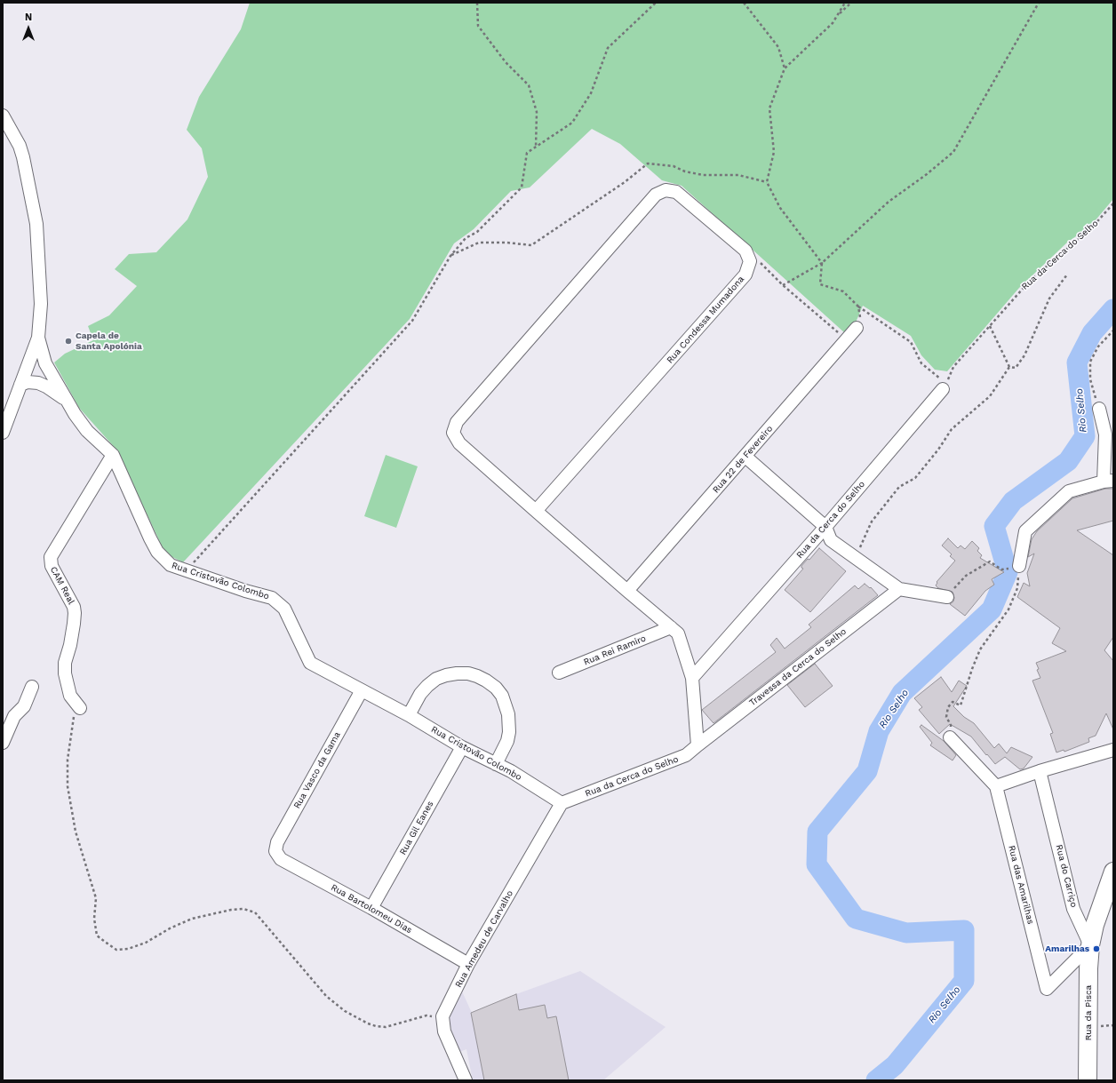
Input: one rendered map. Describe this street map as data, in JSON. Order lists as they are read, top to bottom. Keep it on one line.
{"streets":{"street":["Rua da Cerca do Selho","Rua Condessa Mumadona","Rua 22 de Fevereiro","Rua Cristovão Colombo","CAM Real","Rua Rei Ramiro","Travessa da Cerca do Selho","Rua Vasco da Gama","Rua Gil Eanes","Rua do Carriço","Rua das Amarilhas","Rua Bartolomeu Dias","Rua Amedeu de Carvalho","Rua da Pisca"]},"crossings":[["Rua da Cerca do Selho","Rua Cristovão Colombo"],["Rua da Cerca do Selho","Travessa da Cerca do Selho"],["Rua da Cerca do Selho","Rua Amedeu de Carvalho"],["Rua Cristovão Colombo","CAM Real"],["Rua Cristovão Colombo","Rua Vasco da Gama"],["Rua Cristovão Colombo","Rua Gil Eanes"],["Rua Cristovão Colombo","Rua Amedeu de Carvalho"],["Rua Vasco da Gama","Rua Bartolomeu Dias"],["Rua Gil Eanes","Rua Bartolomeu Dias"],["Rua do Carriço","Rua das Amarilhas"],["Rua do Carriço","Rua da Pisca"],["Rua das Amarilhas","Rua da Pisca"],["Rua Bartolomeu Dias","Rua Amedeu de Carvalho"]],"water":["Rio Selho"],"places":["Capela de Santa Apolónia","Amarilhas"],"north":"top"}
